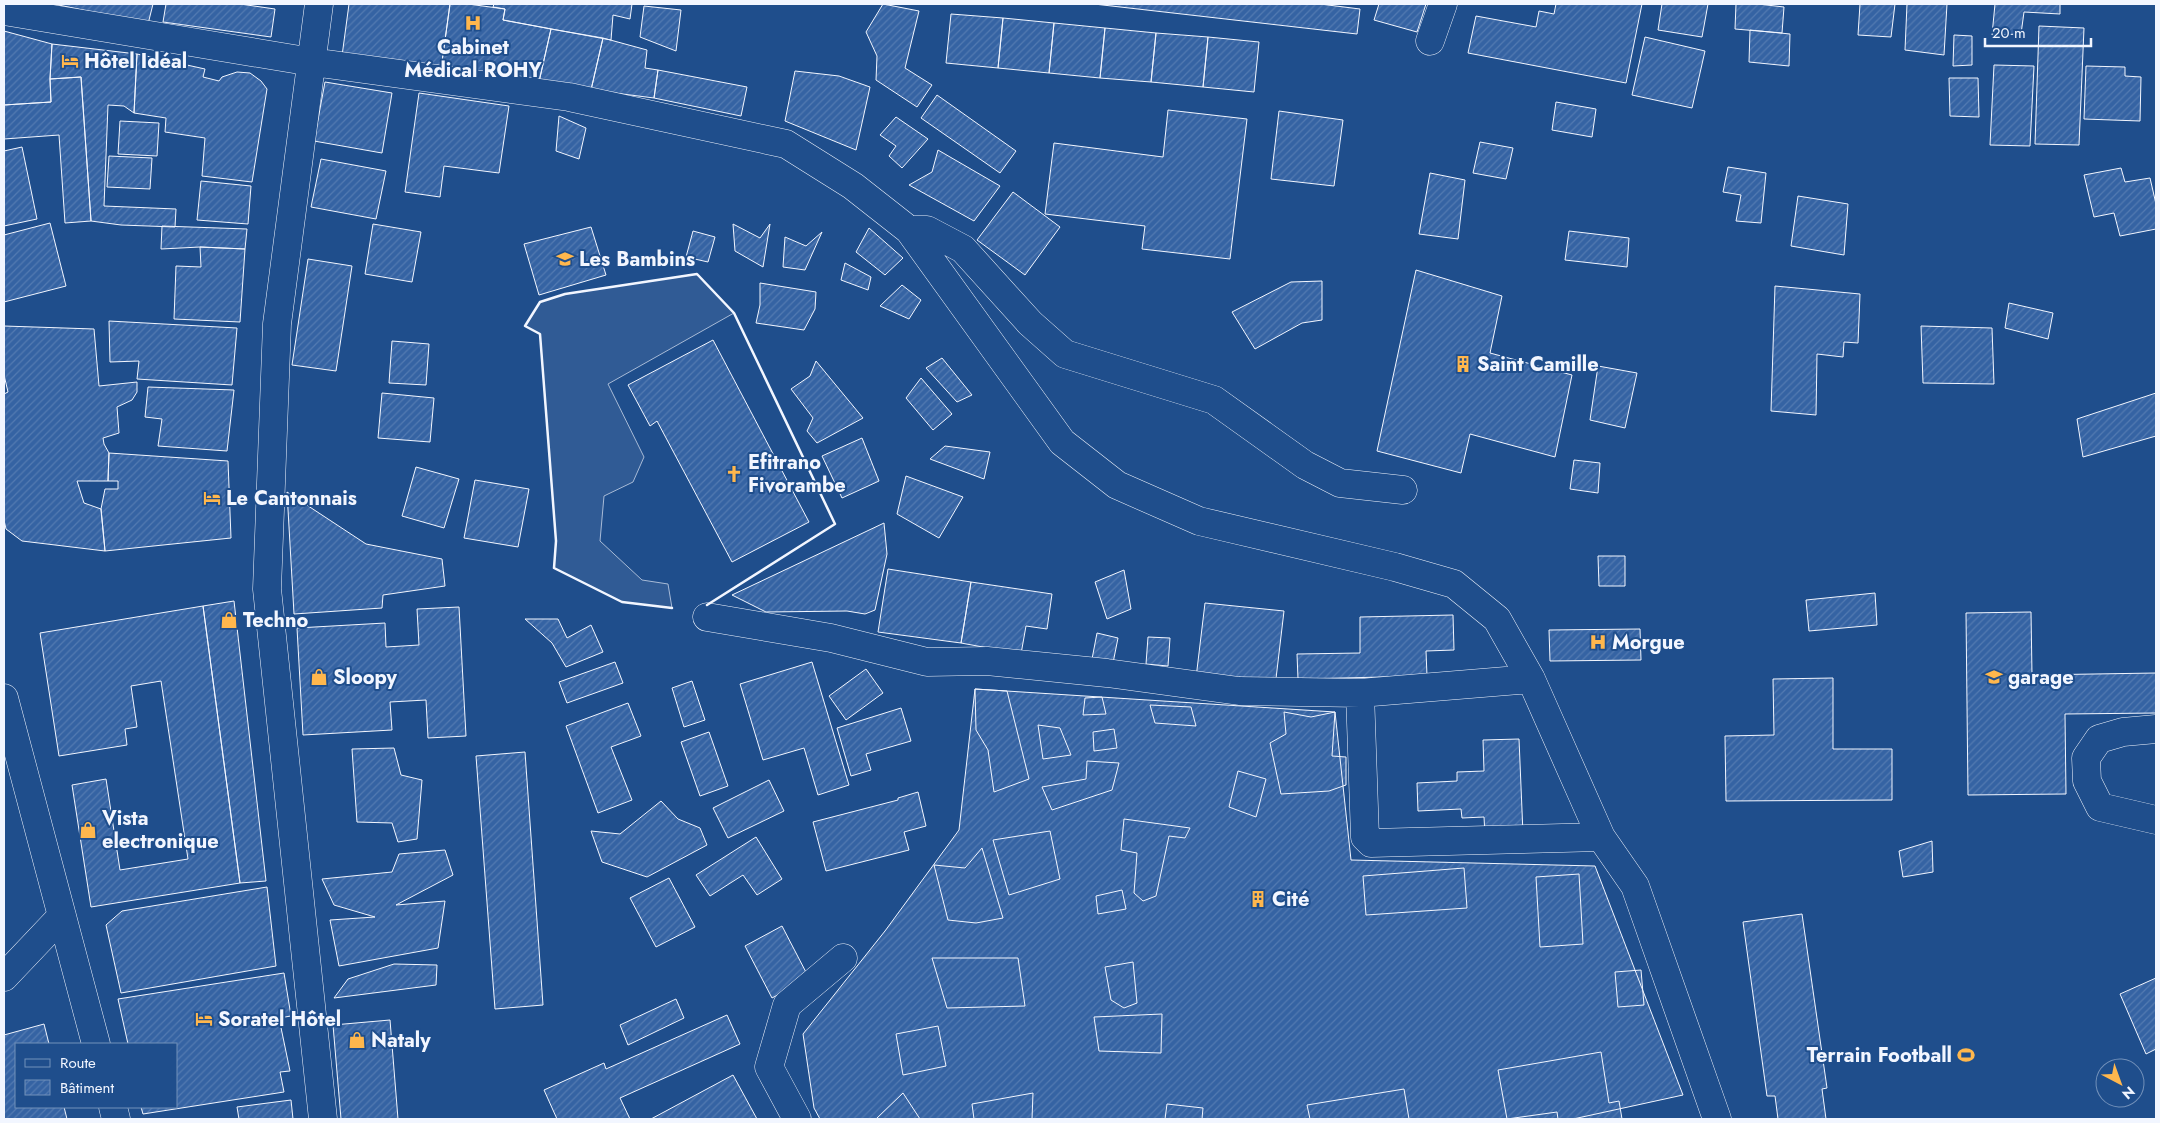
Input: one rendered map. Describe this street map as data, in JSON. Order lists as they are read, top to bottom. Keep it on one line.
{"places":{"hospital":["Cabinet Médical ROHY","Morgue"],"hotel":["Hôtel Idéal","Le Cantonnais","Soratel Hôtel"],"school or university":["Les Bambins","garage"],"building":["Saint Camille","Cité"],"church":["Efitrano Fivorambe"],"shop":["Techno","Sloopy","Vista electronique","Nataly"],"sports":["Terrain Football"]},"legend":["Route","Bâtiment"],"scale_bar":"20 m","north":"bottom right"}
